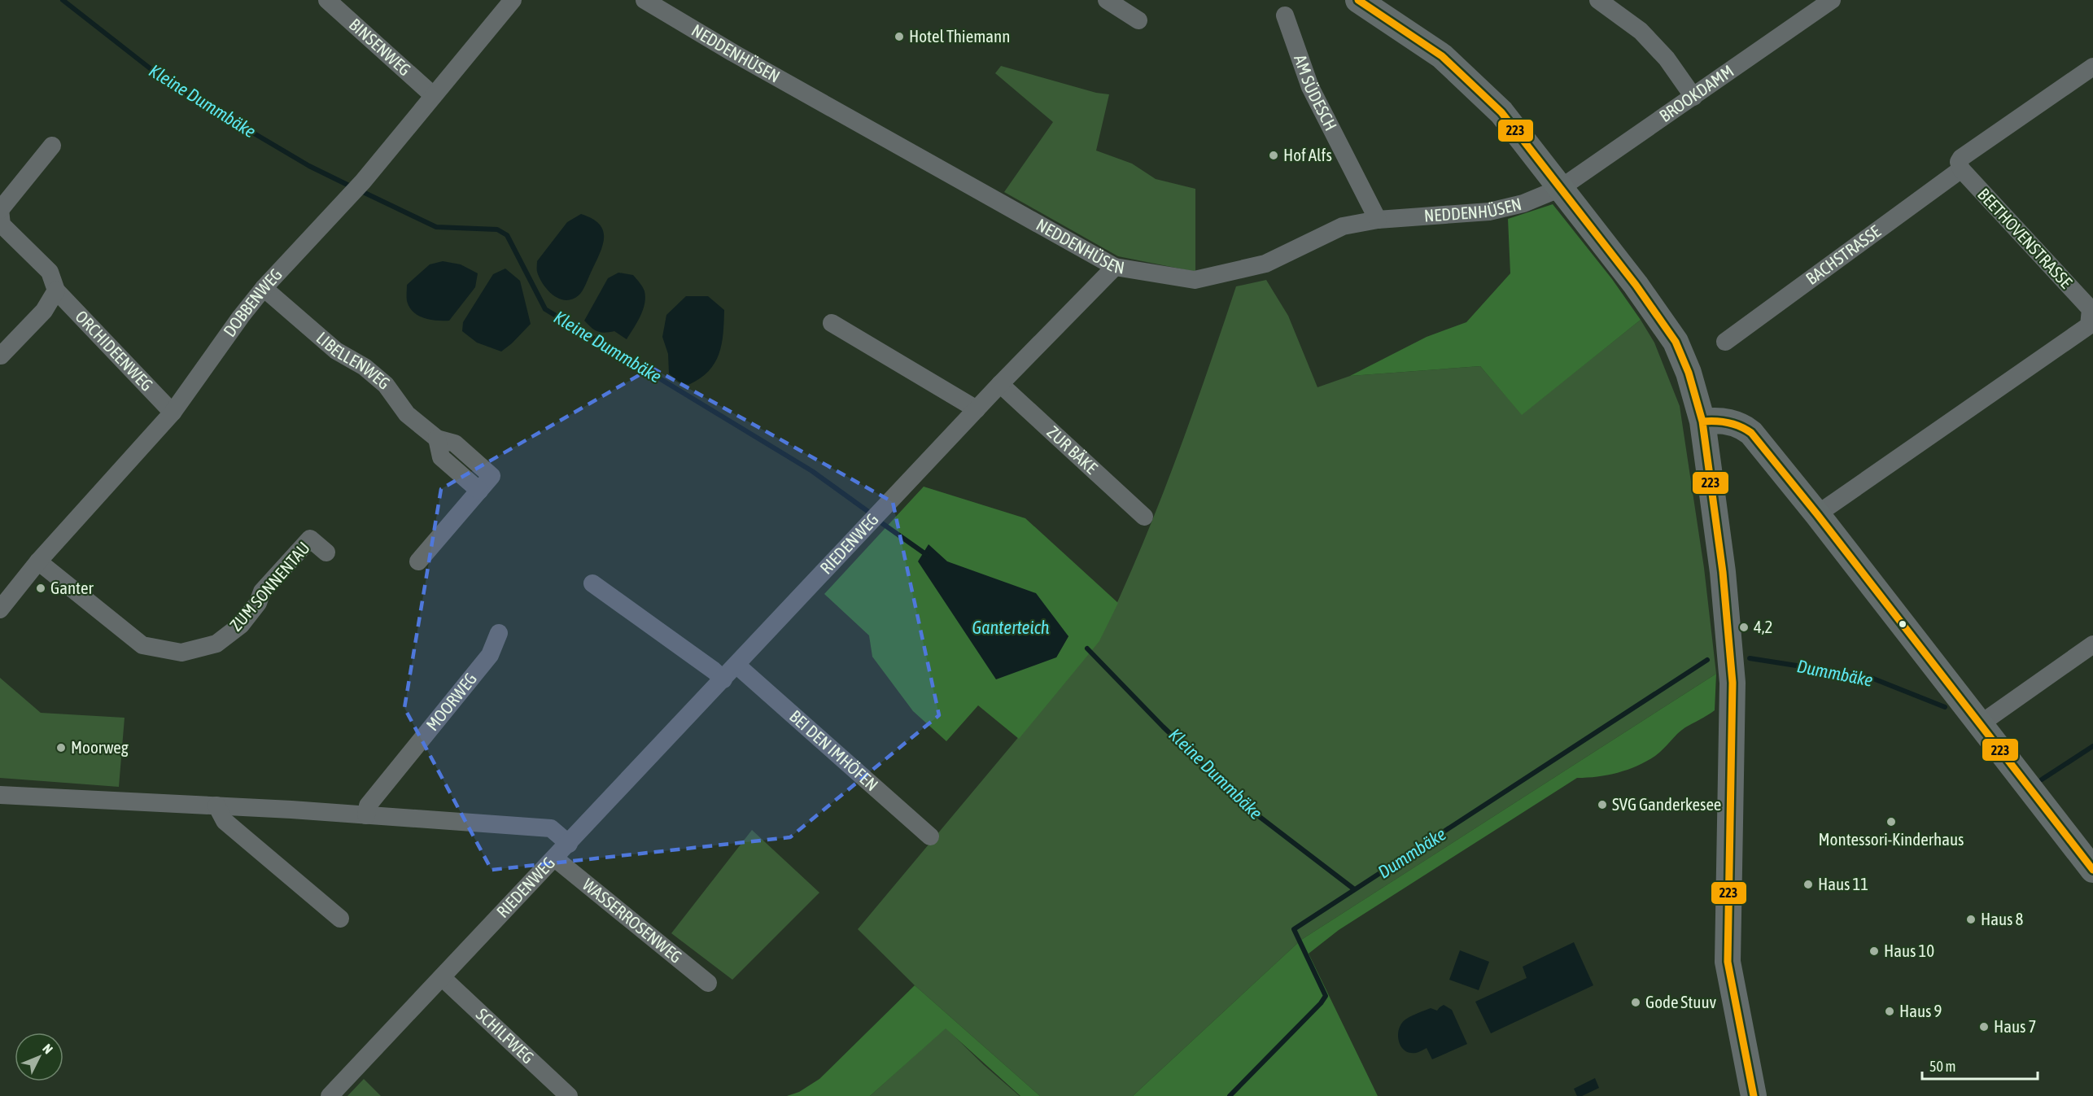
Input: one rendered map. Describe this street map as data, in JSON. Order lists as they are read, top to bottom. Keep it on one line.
{"streets":{"street":["BINSENWEG","NEDDENHÜSEN","AM SÜDESCH","BROOKDAMM","BEETHOVENSTRASSE","BACHSTRASSE","DOBBENWEG","ORCHIDEENWEG","LIBELLENWEG","ZUR BÄKE","RIEDENWEG","ZUM SONNENTAU","MOORWEG","BEI DEN IMHÖFEN","WASSERROSENWEG","SCHILFWEG"]},"crossings":[["BINSENWEG","DOBBENWEG"],["NEDDENHÜSEN","AM SÜDESCH"],["NEDDENHÜSEN","BROOKDAMM"],["NEDDENHÜSEN","RIEDENWEG"],["BEETHOVENSTRASSE","BACHSTRASSE"],["DOBBENWEG","ORCHIDEENWEG"],["DOBBENWEG","LIBELLENWEG"],["DOBBENWEG","ZUM SONNENTAU"],["ZUR BÄKE","RIEDENWEG"],["RIEDENWEG","BEI DEN IMHÖFEN"],["RIEDENWEG","WASSERROSENWEG"],["RIEDENWEG","SCHILFWEG"]],"water":["Kleine Dummbäke","Ganterteich","Dummbäke"],"places":["Hotel Thiemann","Hof Alfs","Ganter","4,2","Moorweg","SVG Ganderkesee","Montessori-Kinderhaus","Haus 11","Haus 8","Haus 10","Gode Stuuv","Haus 9","Haus 7"],"lines":["transit line 223"],"scale_bar":"50 m","north":"top right"}
